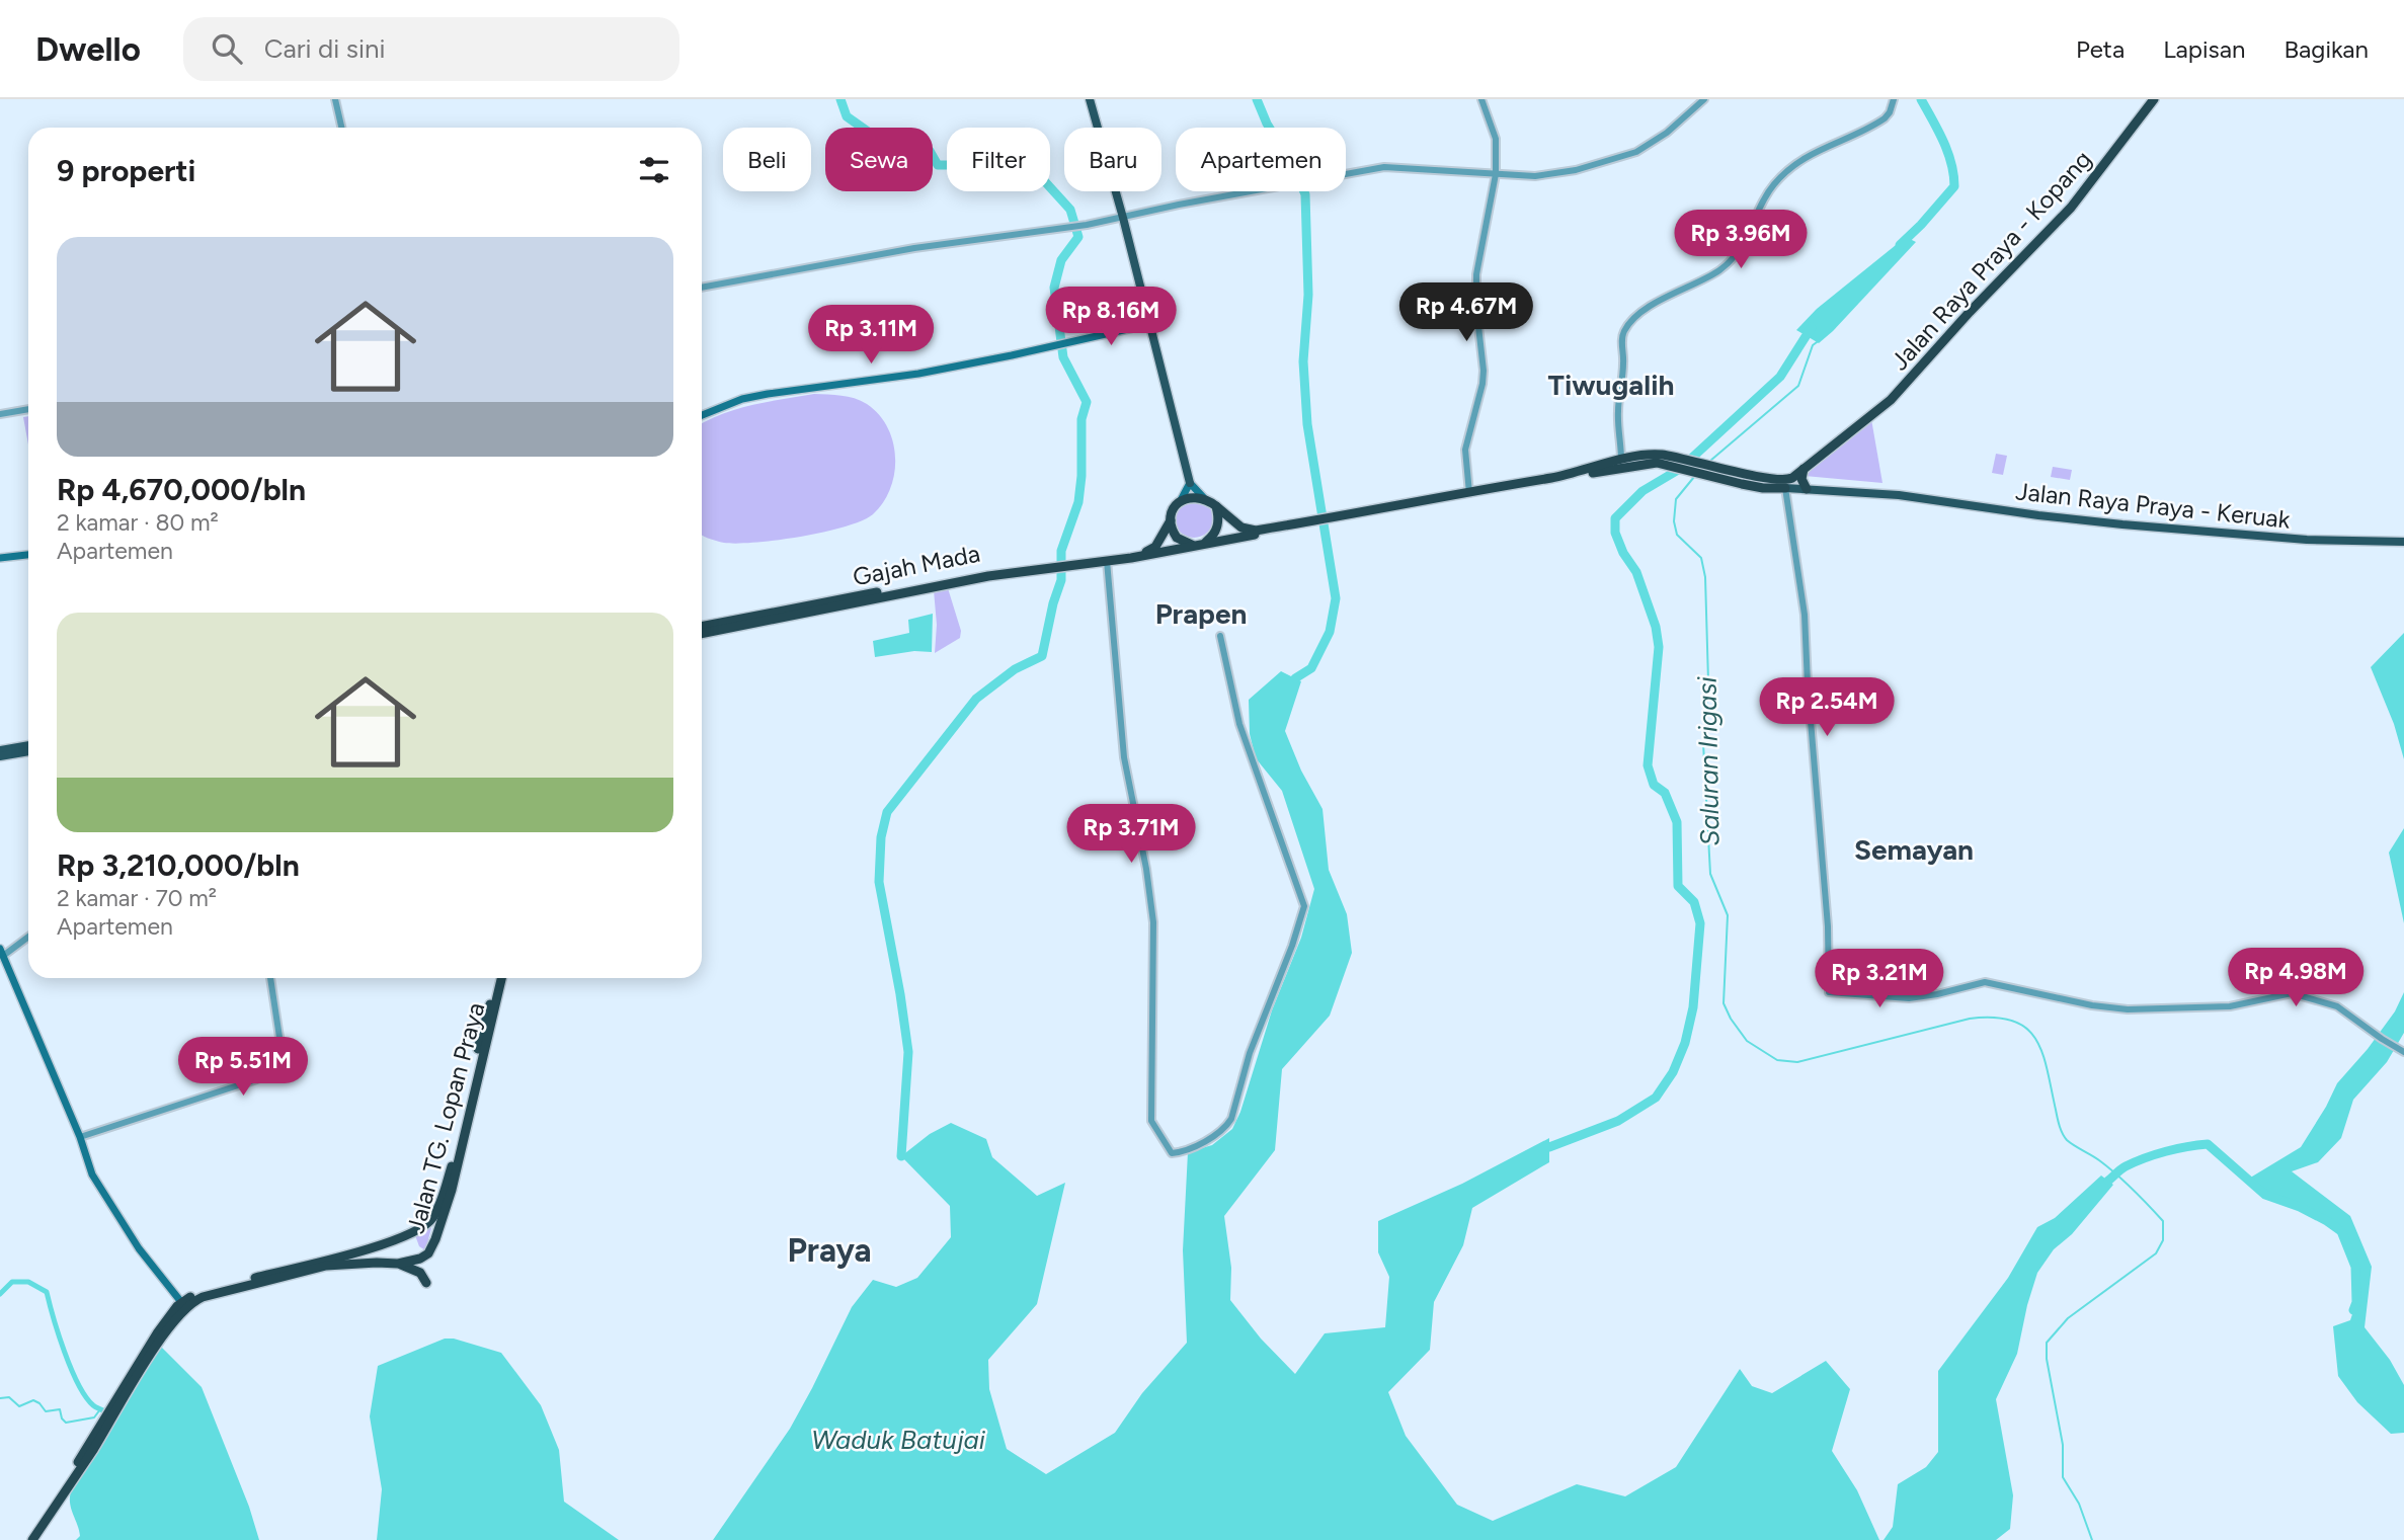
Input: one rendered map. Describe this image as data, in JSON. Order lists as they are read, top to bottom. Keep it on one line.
{"streets":{"highway":["Jalan Raya Praya - Kopang","Gajah Mada","Jalan TG. Lopan Praya"],"main road":["Jalan Raya Praya - Keruak"]},"districts":["Tiwugalih","Prapen","Semayan","Praya"],"water":["Saluran Irigasi","Waduk Batujai"],"page":{"header":"Dwello","search":"Cari di sini","nav":["Peta","Lapisan","Bagikan"],"chip":["Beli","Sewa","Filter","Baru","Apartemen"],"heading":"9 properti","price":["Rp 3.96M","Rp 4.67M","Rp 8.16M","Rp 3.11M","Rp 2.54M","Rp 3.71M","Rp 4.98M","Rp 3.21M","Rp 5.51M"],"list":[{"name":"Rp 4,670,000/bln","note":"2 kamar · 80 m² · Apartemen"},{"name":"Rp 3,210,000/bln","note":"2 kamar · 70 m² · Apartemen"}]}}
